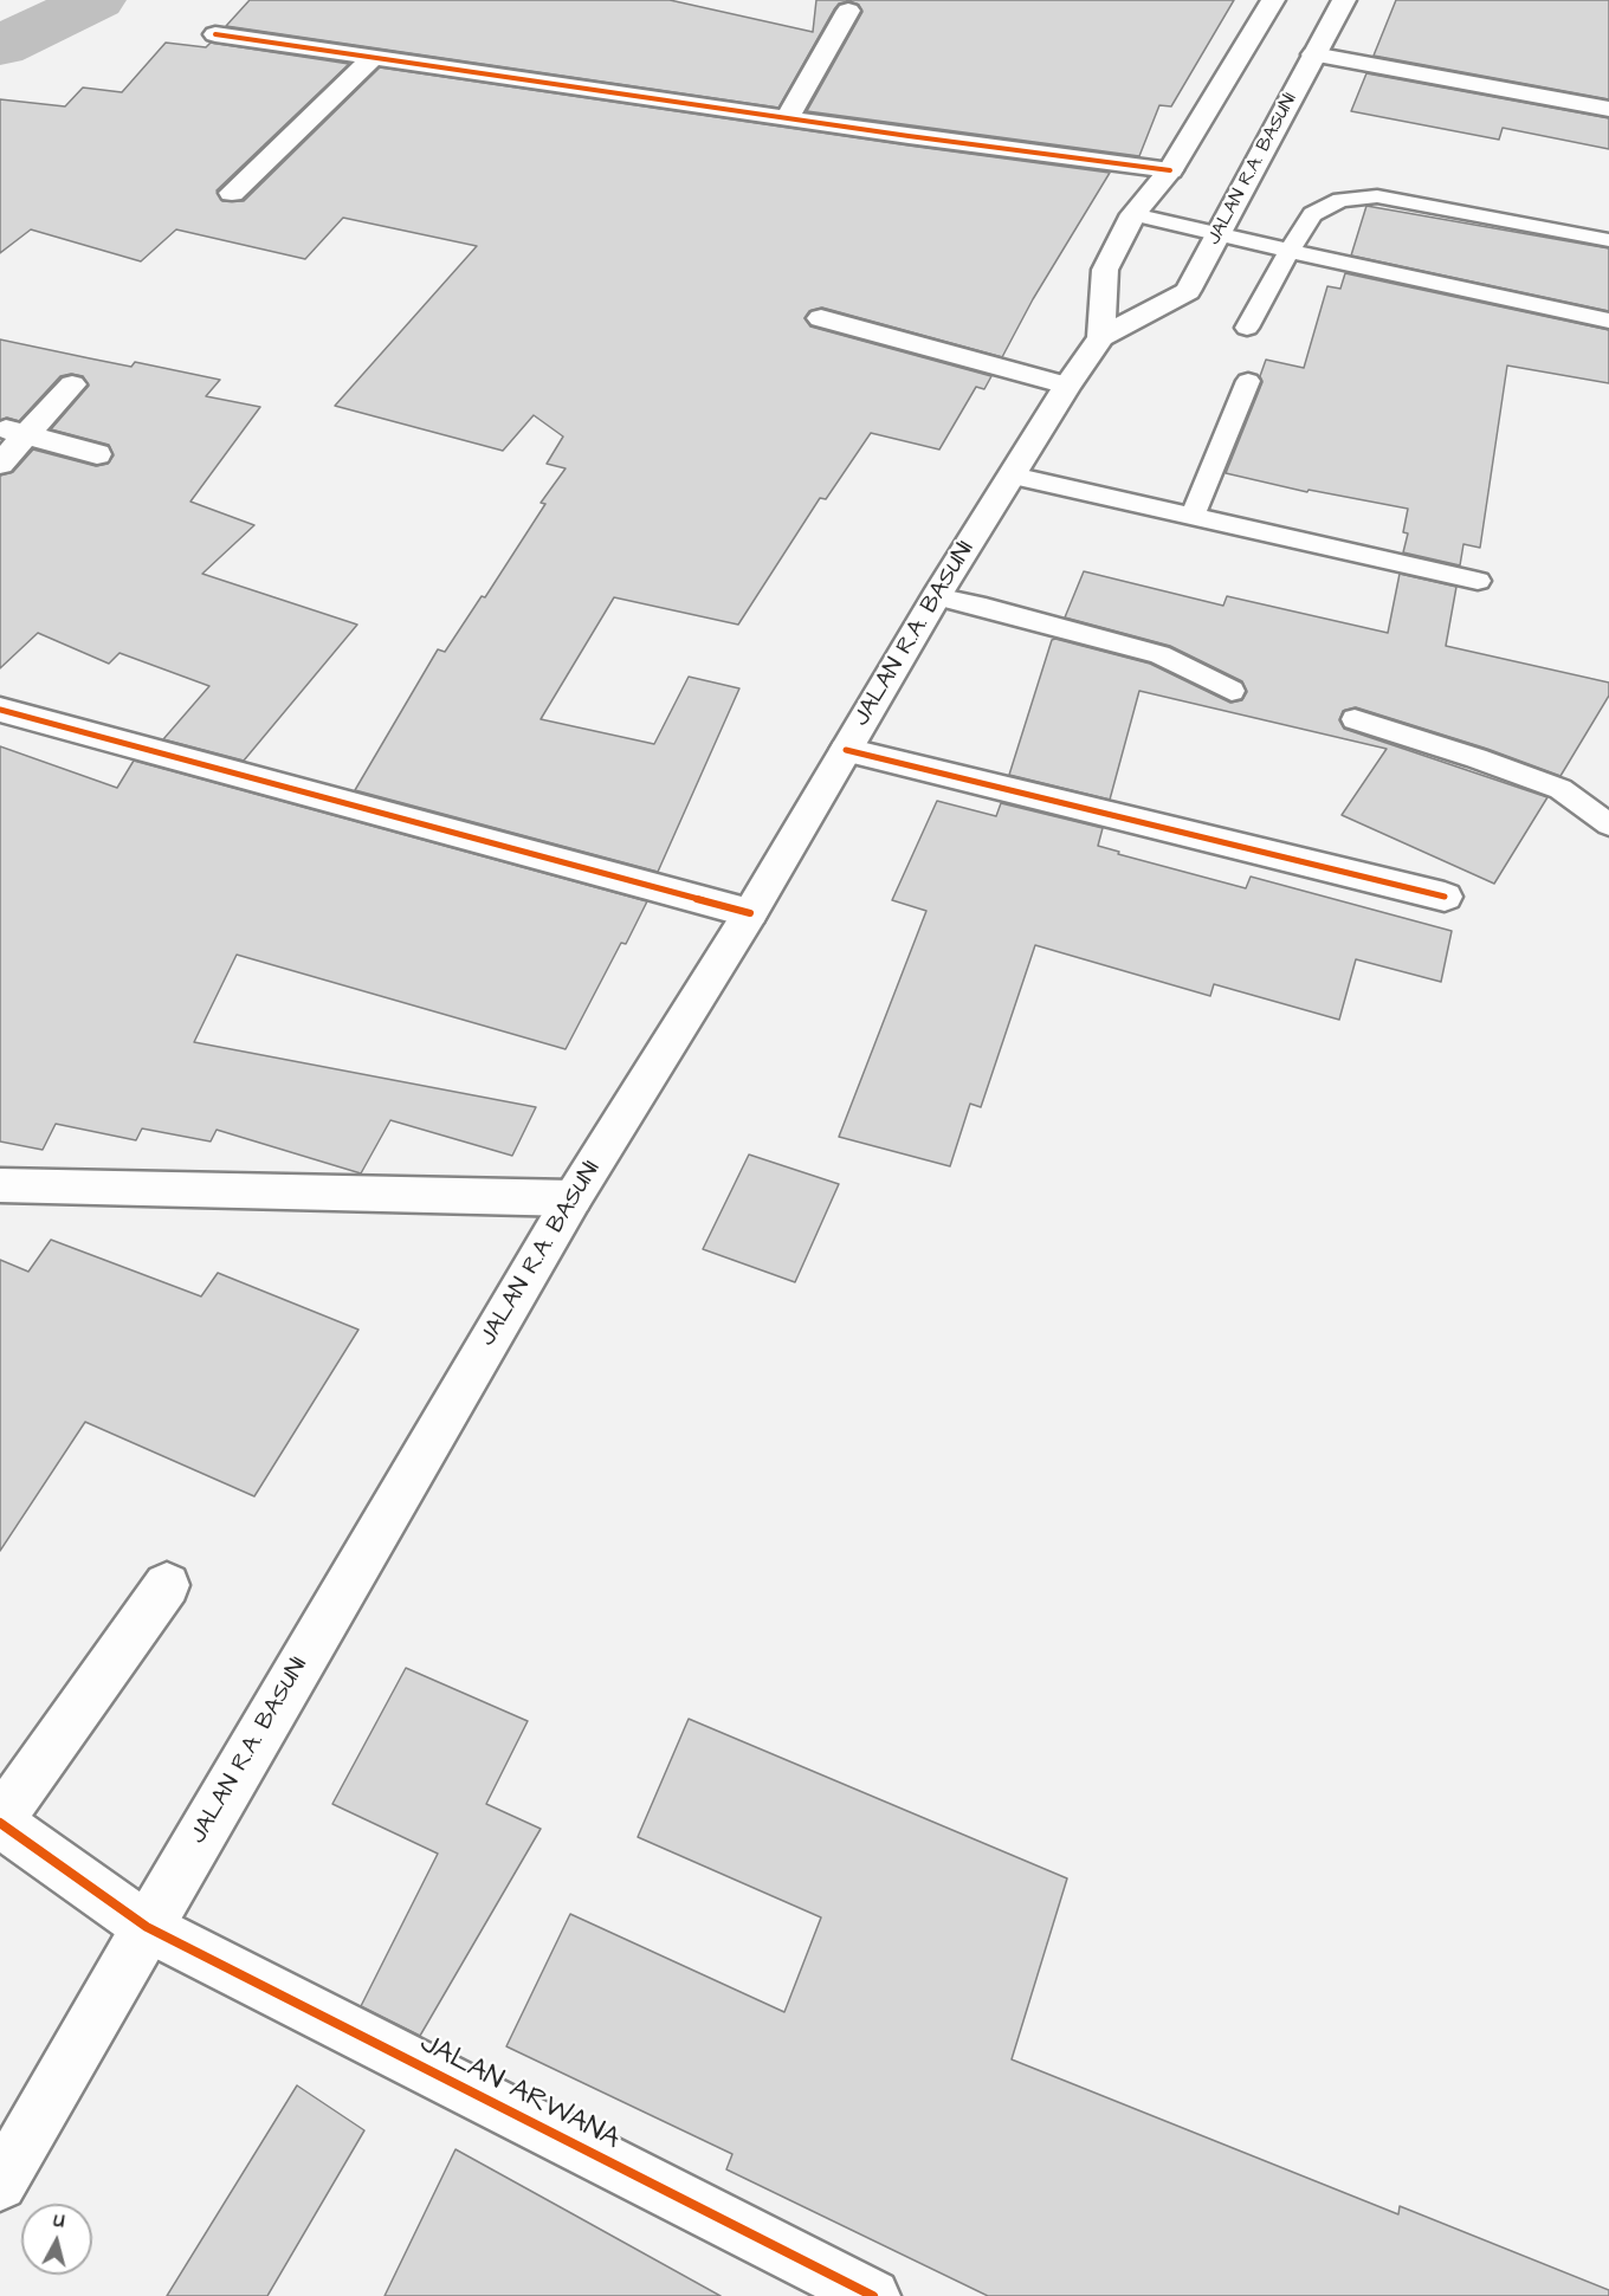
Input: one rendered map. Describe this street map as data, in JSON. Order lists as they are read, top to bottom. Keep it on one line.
{"streets":{"street":["JALAN R.A. BASUNI","JALAN ARWANA"]},"crossings":[["JALAN R.A. BASUNI","JALAN ARWANA"]],"north":"top"}
